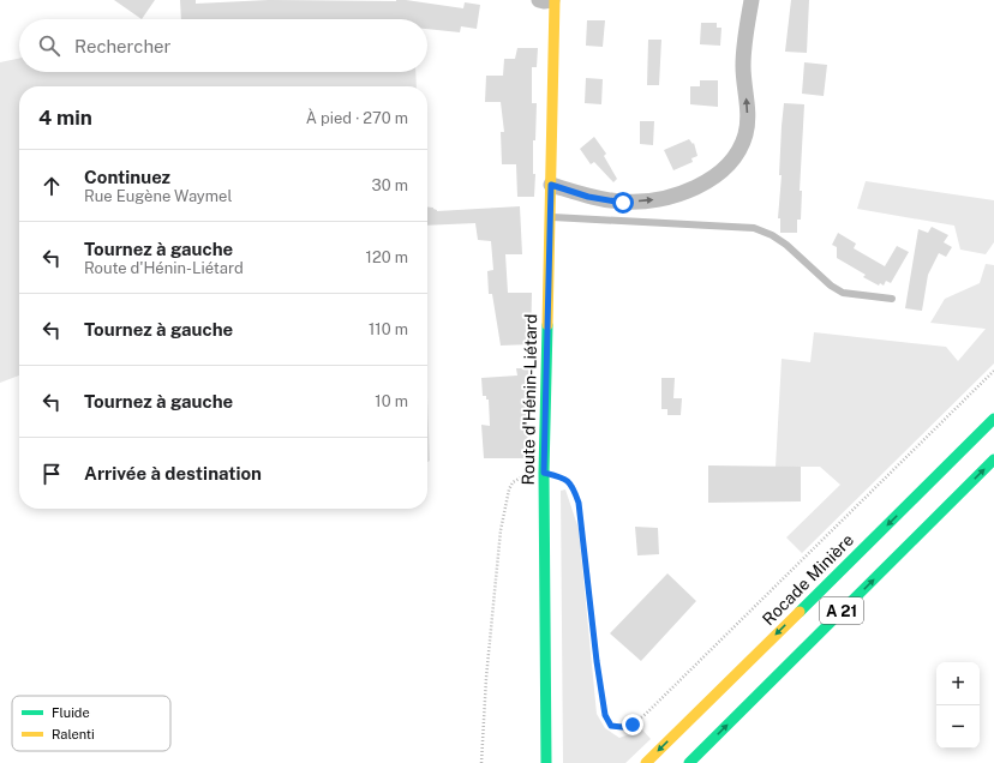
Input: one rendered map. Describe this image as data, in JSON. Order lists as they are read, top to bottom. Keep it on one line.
{"streets":{"main road":["Route d'Hénin-Liétard","Rocade Minière","A 21"]},"legend":["Fluide","Ralenti"],"page":{"search":"Rechercher","heading":["4 min","À pied · 270 m"],"list":[["Continuez","Rue Eugène Waymel","30 m"],["Tournez à gauche","Route d'Hénin-Liétard","120 m"],["Tournez à gauche","110 m"],["Tournez à gauche","10 m"],"Arrivée à destination"],"map_buttons":["+","−"]}}
